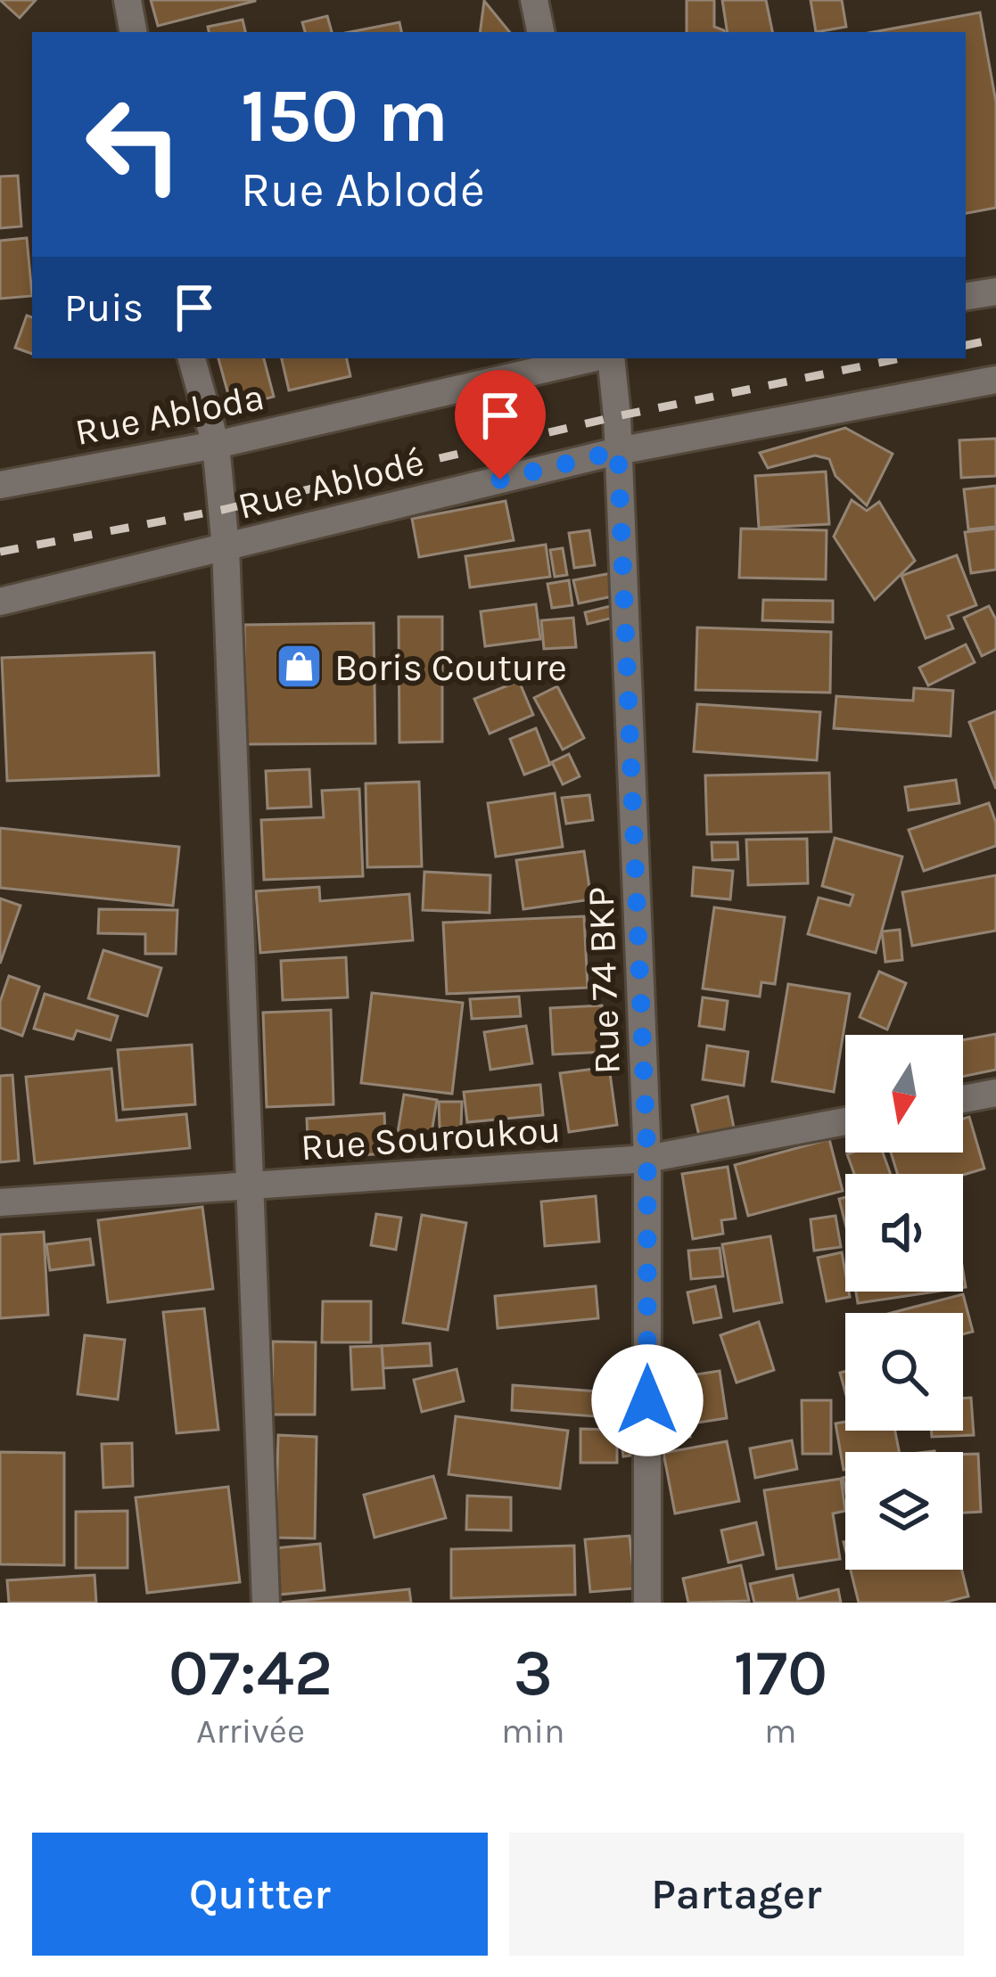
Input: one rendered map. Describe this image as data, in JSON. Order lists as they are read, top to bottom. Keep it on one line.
{"streets":{"street":["Rue Abloda","Rue Ablodé","Rue 74 BKP","Rue Souroukou"]},"crossings":[["Rue Ablodé","Rue 74 BKP"],["Rue 74 BKP","Rue Souroukou"]],"places":{"shop":["Boris Couture"]},"north":"bottom","page":{"turn":["150 m","Rue Ablodé"],"then":"Puis","eta":["07:42","Arrivée","3","min","170","m"],"buttons":["Quitter","Partager"]}}
